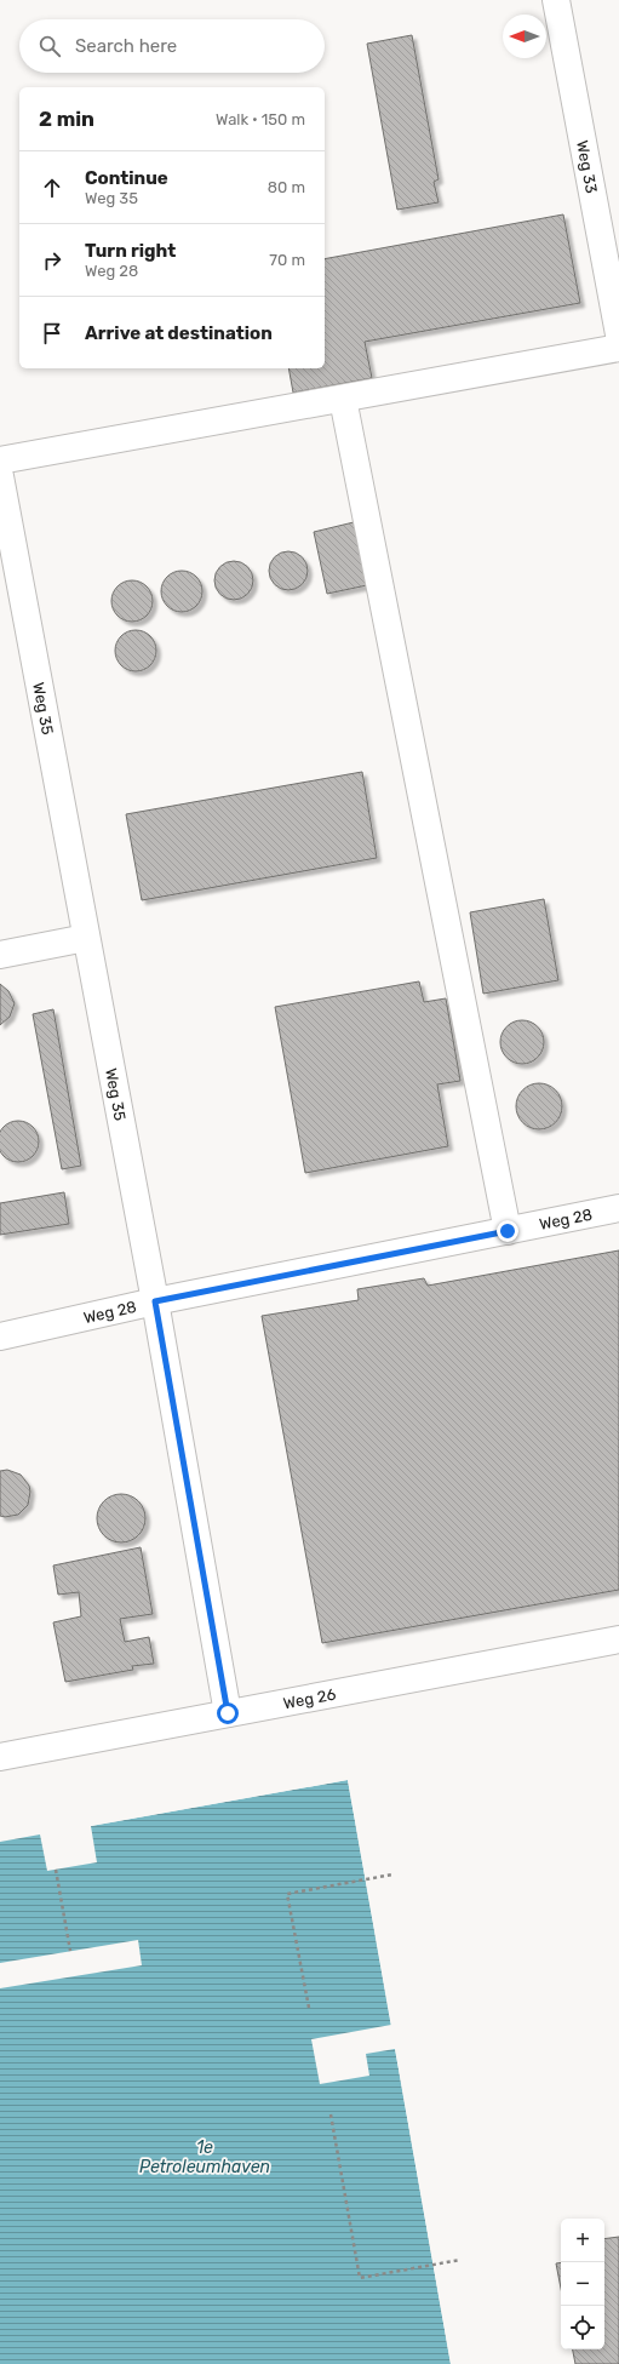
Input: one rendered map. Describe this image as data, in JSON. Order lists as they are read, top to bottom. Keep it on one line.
{"streets":{"lane":["Weg 33","Weg 35","Weg 28","Weg 26"]},"crossings":[["Weg 35","Weg 28"],["Weg 35","Weg 26"]],"water":["1e Petroleumhaven"],"north":"left","page":{"search":"Search here","heading":["2 min","Walk · 150 m"],"list":[["Continue","Weg 35","80 m"],["Turn right","Weg 28","70 m"],"Arrive at destination"],"map_buttons":["+","−"]}}
